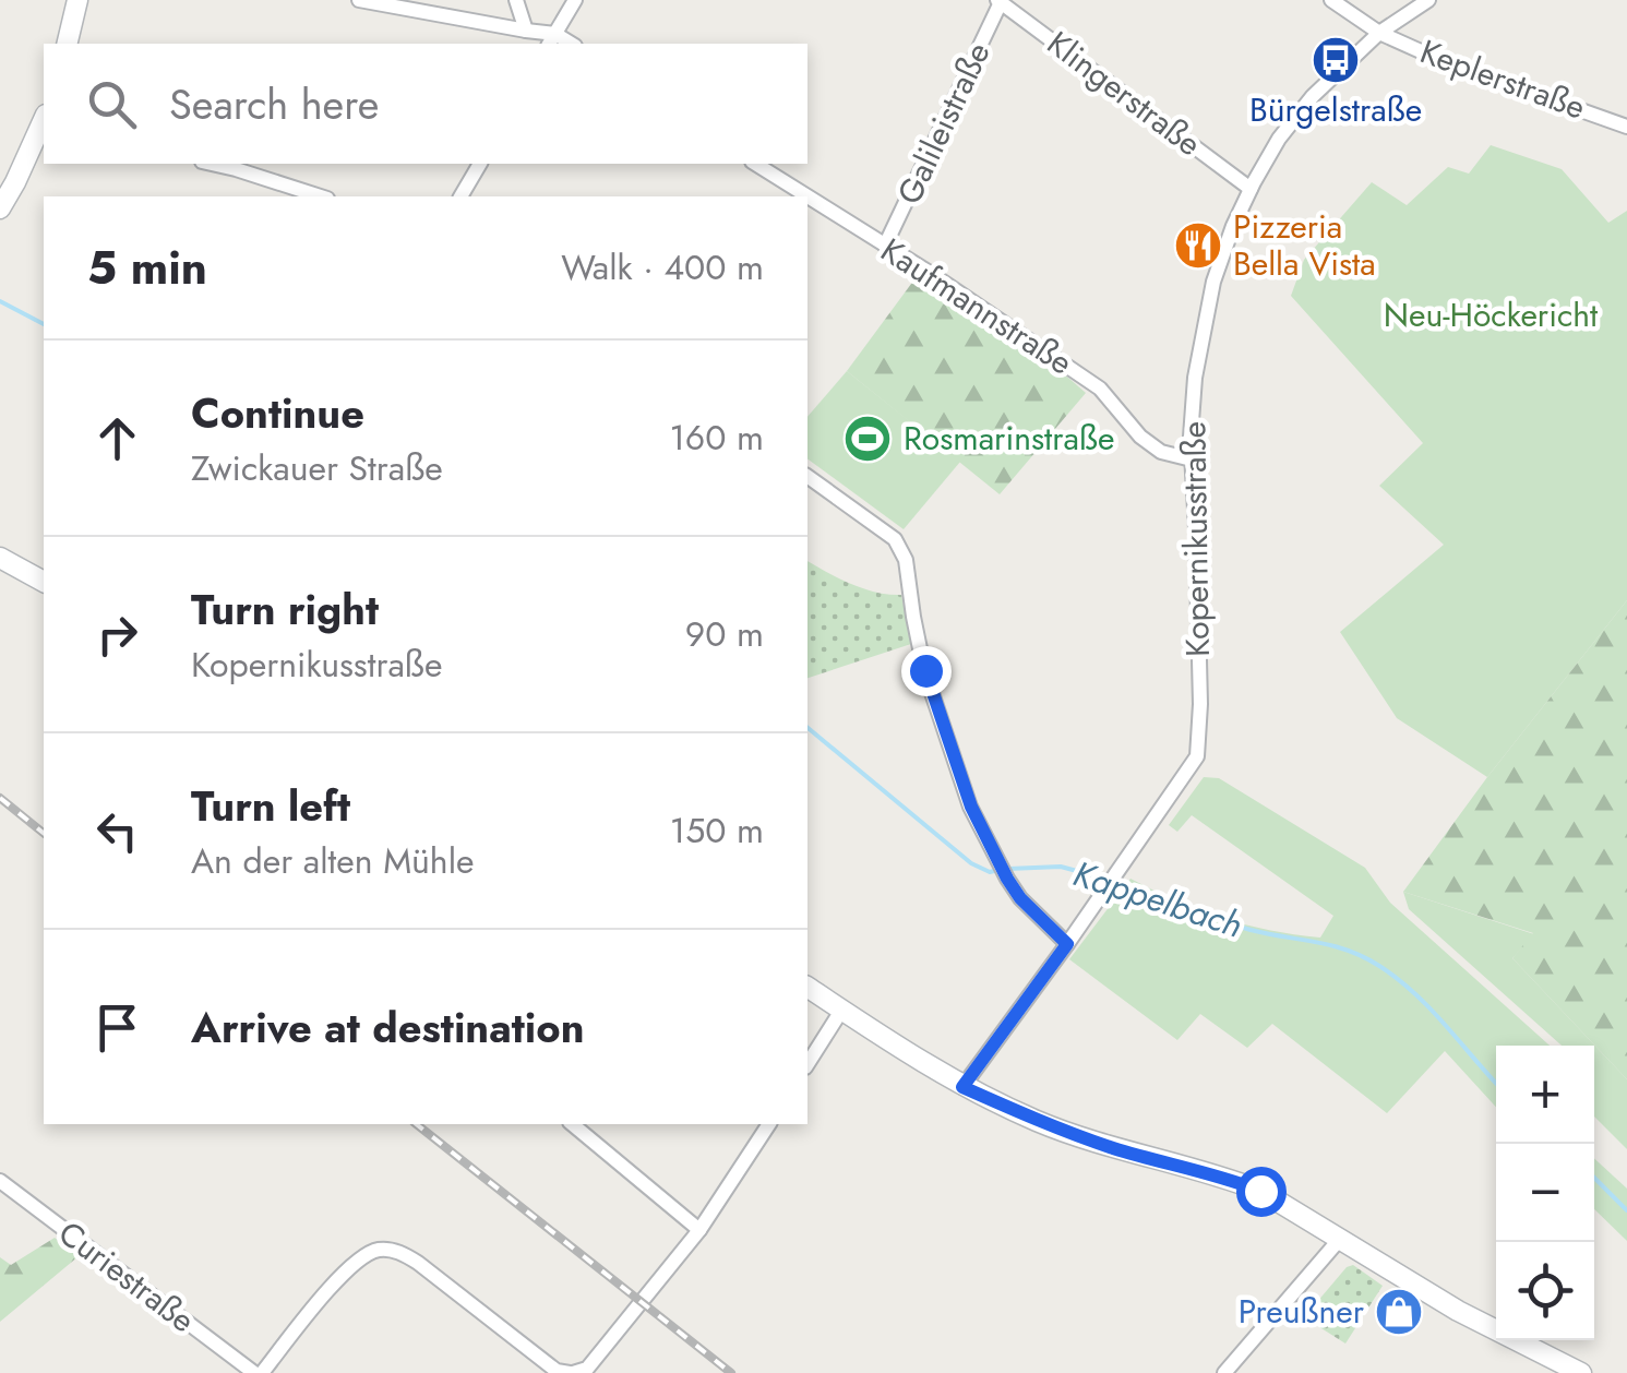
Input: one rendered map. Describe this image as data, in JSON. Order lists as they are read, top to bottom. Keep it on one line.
{"streets":{"street":["Keplerstraße","Klingerstraße","Galileistraße","Kaufmannstraße","Kopernikusstraße","Curiestraße"]},"crossings":[["Keplerstraße","Kopernikusstraße"],["Klingerstraße","Galileistraße"],["Klingerstraße","Kopernikusstraße"],["Galileistraße","Kaufmannstraße"],["Kaufmannstraße","Kopernikusstraße"]],"water":["Kappelbach"],"parks":["Neu-Höckericht"],"places":{"bus stop":["Bürgelstraße"],"restaurant":["Pizzeria Bella Vista"],"sports":["Rosmarinstraße"],"shop":["Preußner"]},"page":{"search":"Search here","heading":["5 min","Walk · 400 m"],"list":[["Continue","Zwickauer Straße","160 m"],["Turn right","Kopernikusstraße","90 m"],["Turn left","An der alten Mühle","150 m"],"Arrive at destination"],"map_buttons":["+","−"]}}
